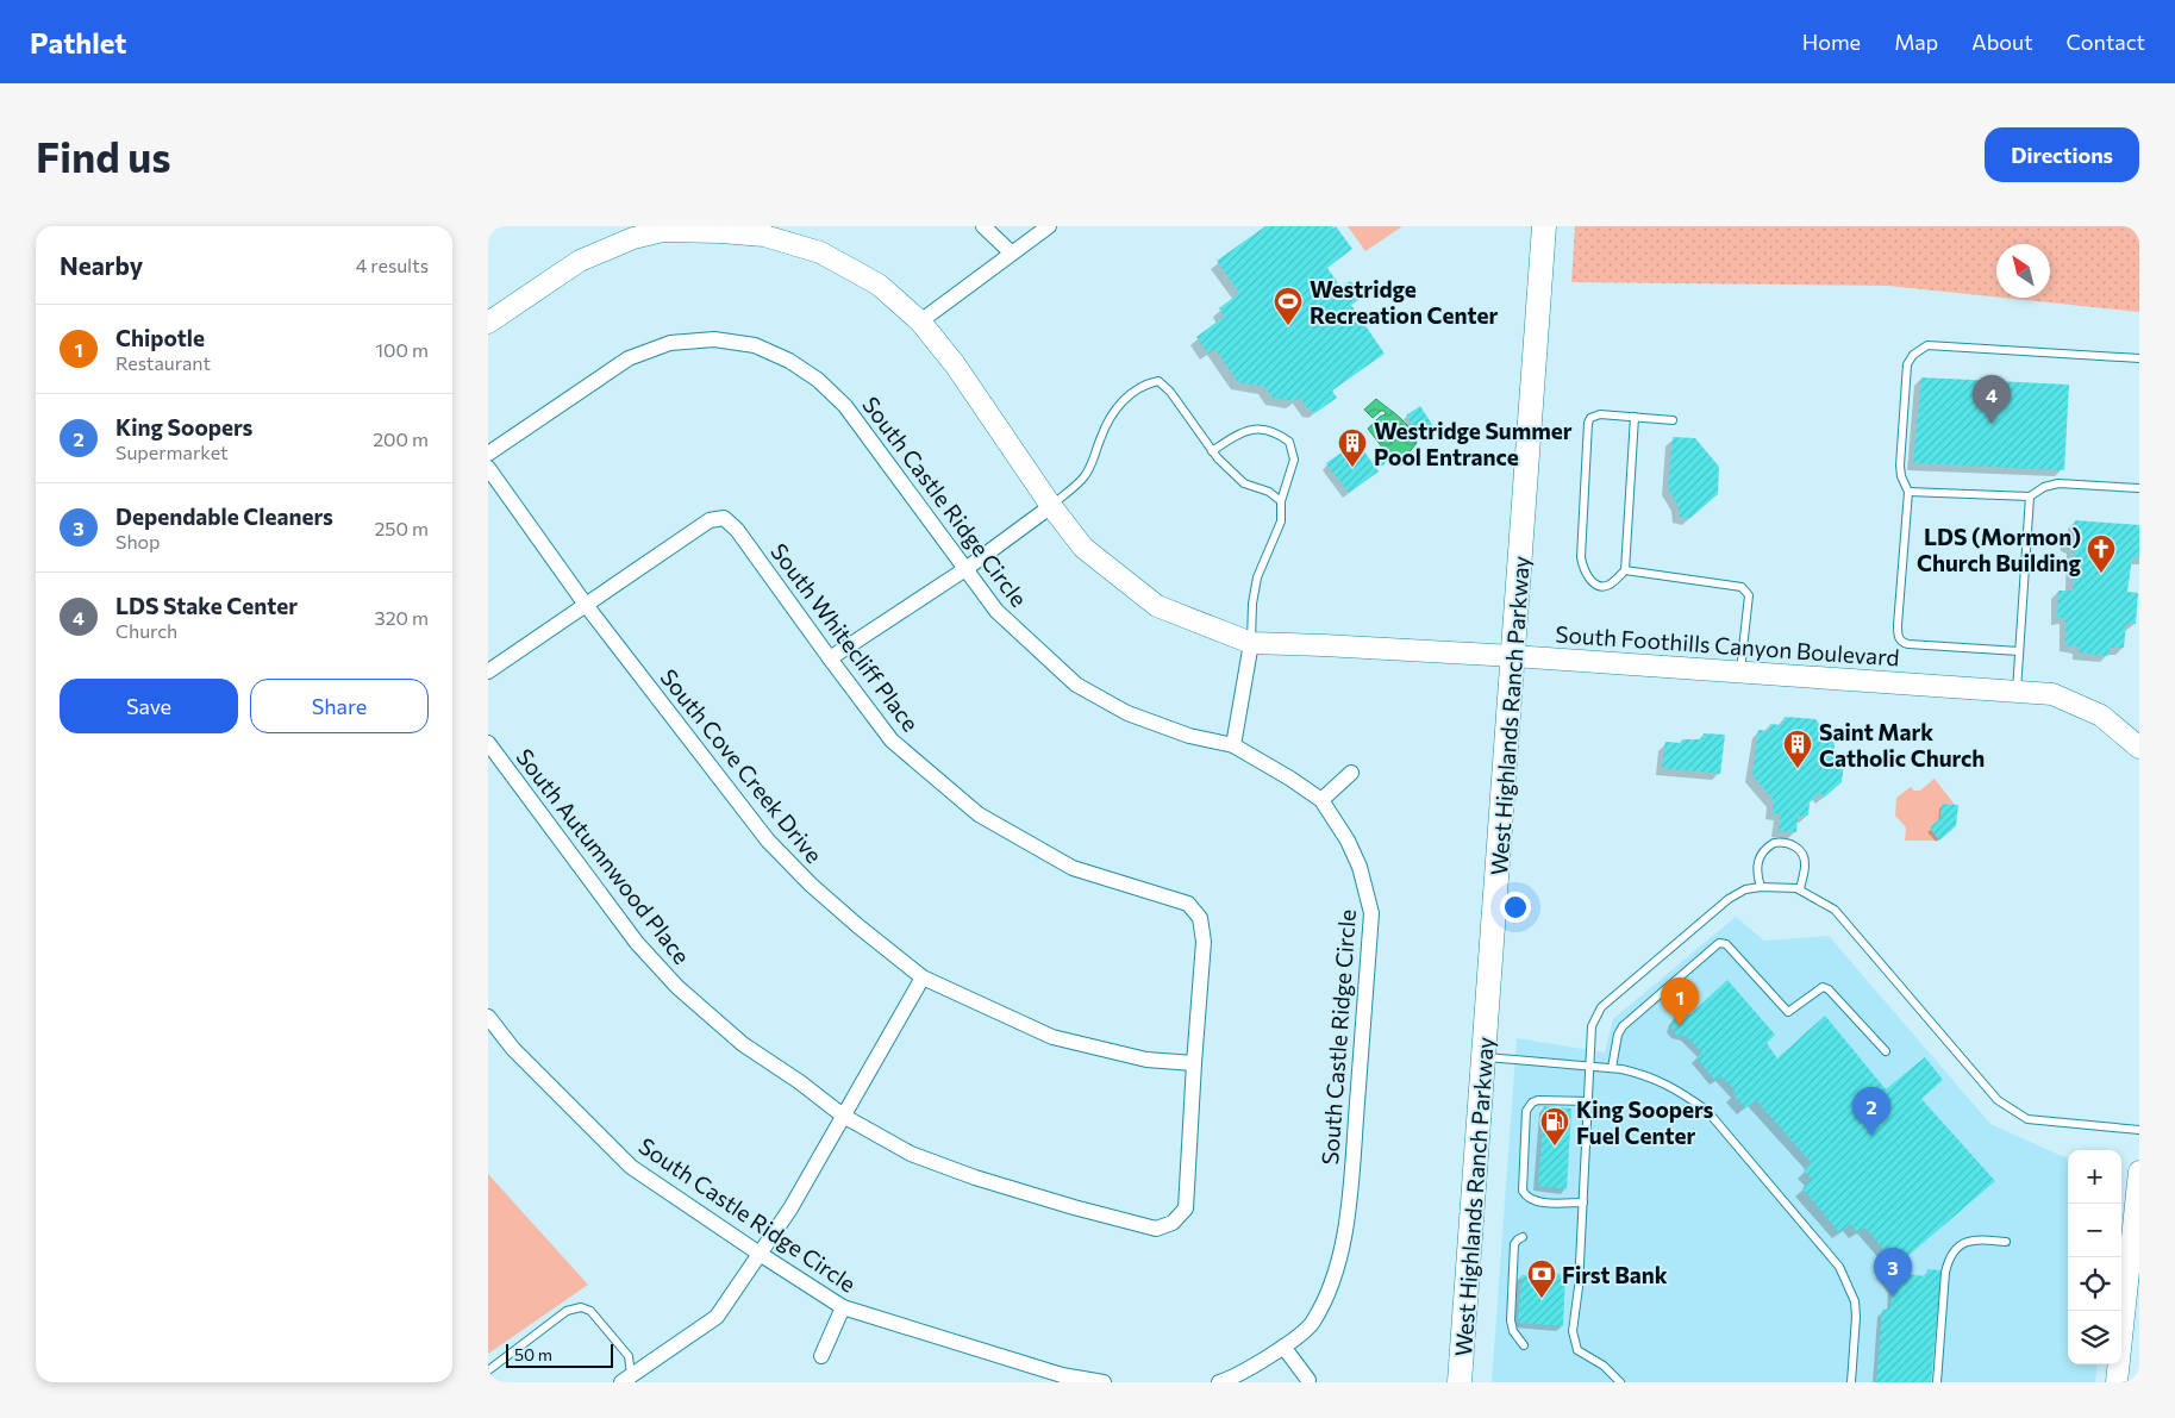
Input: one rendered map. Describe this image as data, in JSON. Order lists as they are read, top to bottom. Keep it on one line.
{"streets":{"main road":["West Highlands Ranch Parkway"],"street":["South Castle Ridge Circle","South Whitecliff Place","South Foothills Canyon Boulevard","South Cove Creek Drive","South Autumnwood Place"]},"crossings":[["South Whitecliff Place","South Cove Creek Drive"],["South Whitecliff Place","South Autumnwood Place"],["South Foothills Canyon Boulevard","West Highlands Ranch Parkway"],["South Cove Creek Drive","South Autumnwood Place"]],"places":{"sports":["Westridge Recreation Center"],"building":["Westridge Summer Pool Entrance","Saint Mark Catholic Church"],"church":["LDS (Mormon) Church Building"],"fuel station":["King Soopers Fuel Center"],"bank":["First Bank"]},"scale_bar":"50 m","north":"top left","page":{"header":"Pathlet","nav":["Home","Map","About","Contact"],"buttons":["Directions",["Save","Share"]],"title":"Find us","heading":["Nearby","4 results"],"list":[{"mark":"1","name":"Chipotle","note":"Restaurant","value":"100 m"},{"mark":"2","name":"King Soopers","note":"Supermarket","value":"200 m"},{"mark":"3","name":"Dependable Cleaners","note":"Shop","value":"250 m"},{"mark":"4","name":"LDS Stake Center","note":"Church","value":"320 m"}],"pins":["4","1","2","3"],"map_buttons":["+","−"],"scale":"50 m"}}
